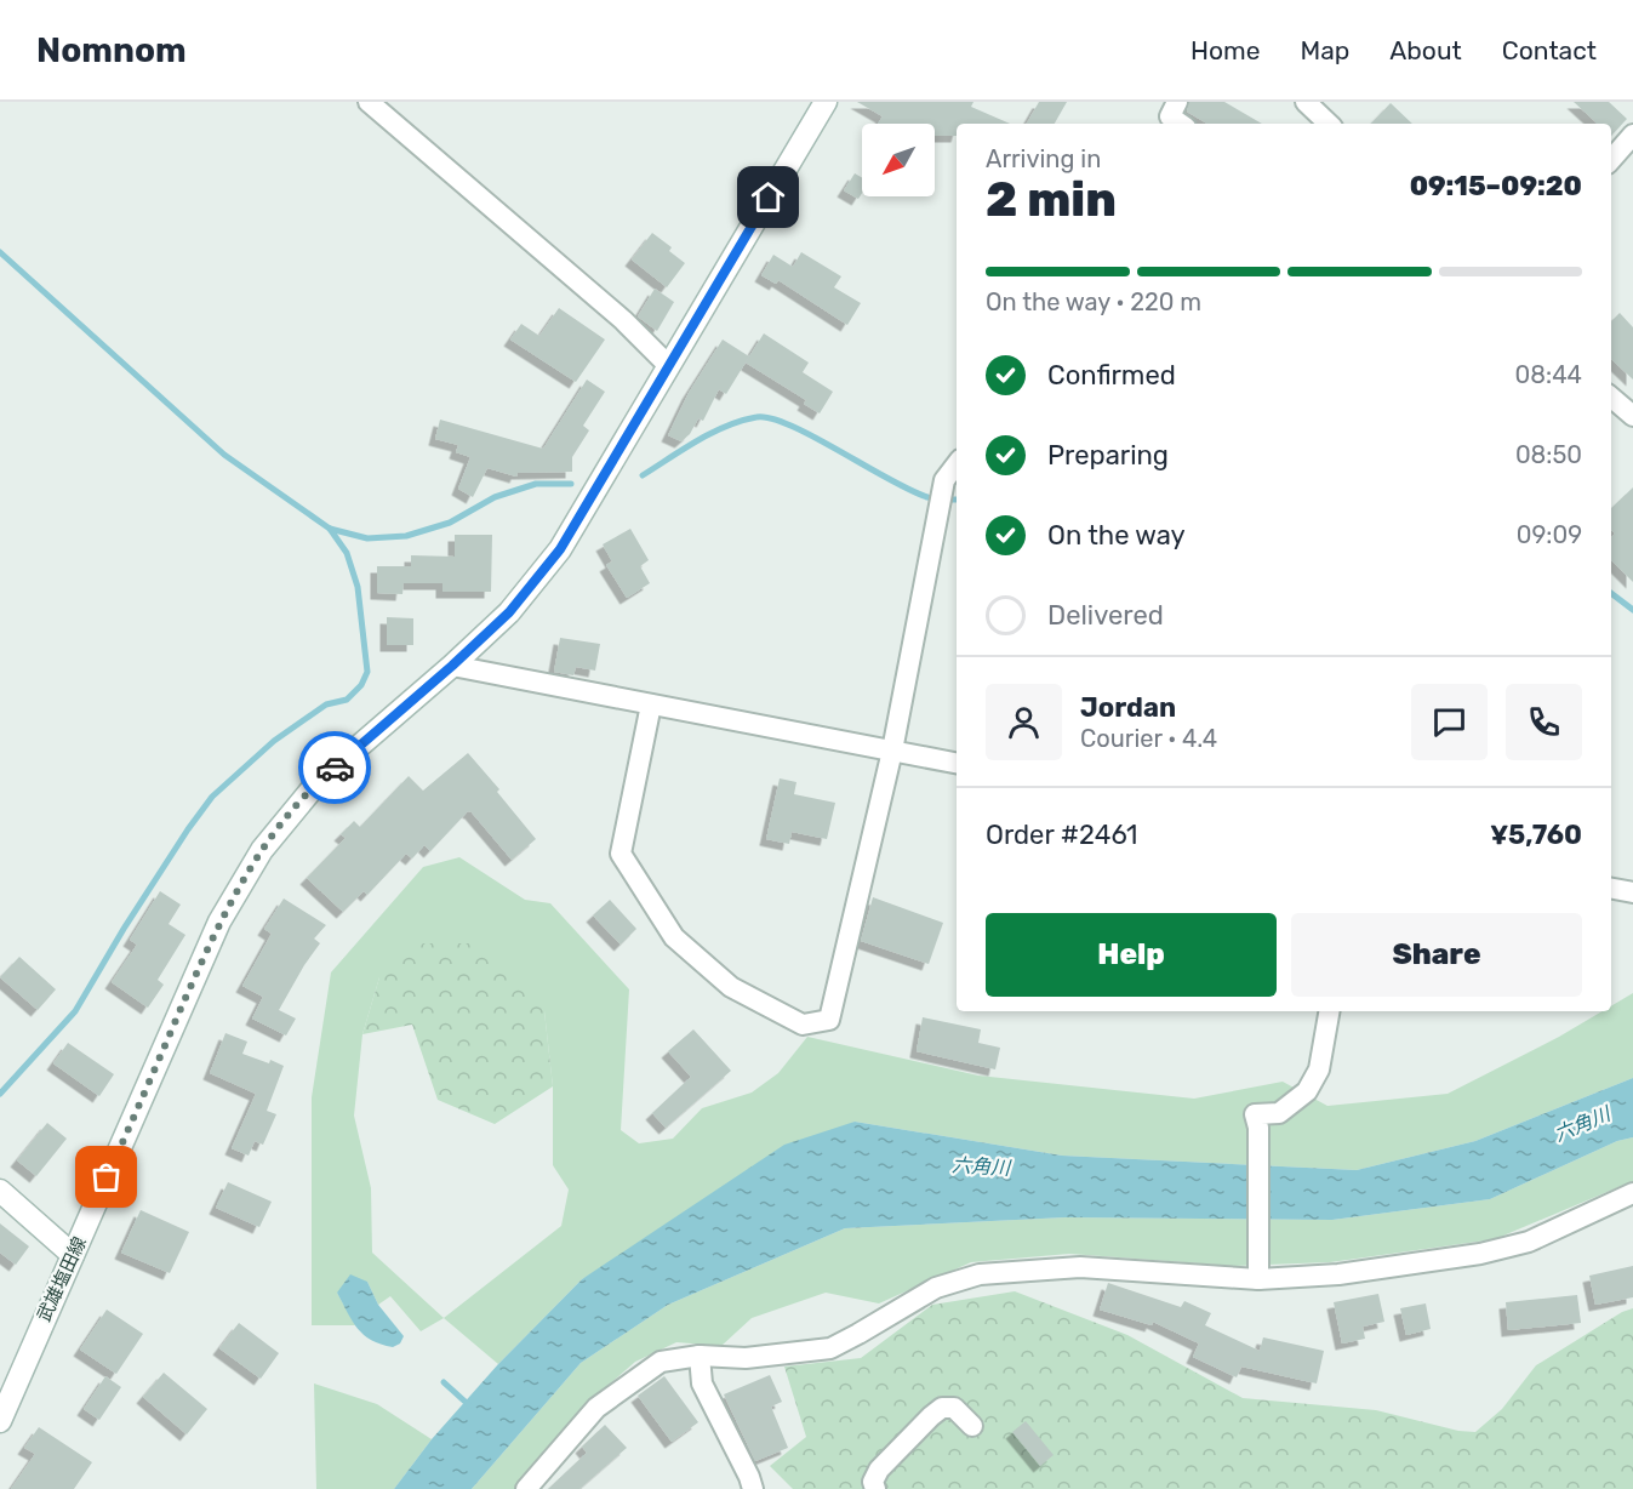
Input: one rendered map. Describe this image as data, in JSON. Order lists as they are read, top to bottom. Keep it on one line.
{"streets":{"main road":["武雄塩田線"]},"water":["六角川"],"north":"bottom left","page":{"header":"Nomnom","nav":["Home","Map","About","Contact"],"heading":["2 min","Arriving in","09:15–09:20"],"panel":["Jordan","Courier · 4.4","Order #2461","¥5,760"],"bar":"On the way · 220 m","list":[["Confirmed","08:44"],["Preparing","08:50"],["On the way","09:09"],"Delivered"],"buttons":["Help","Share"]}}
